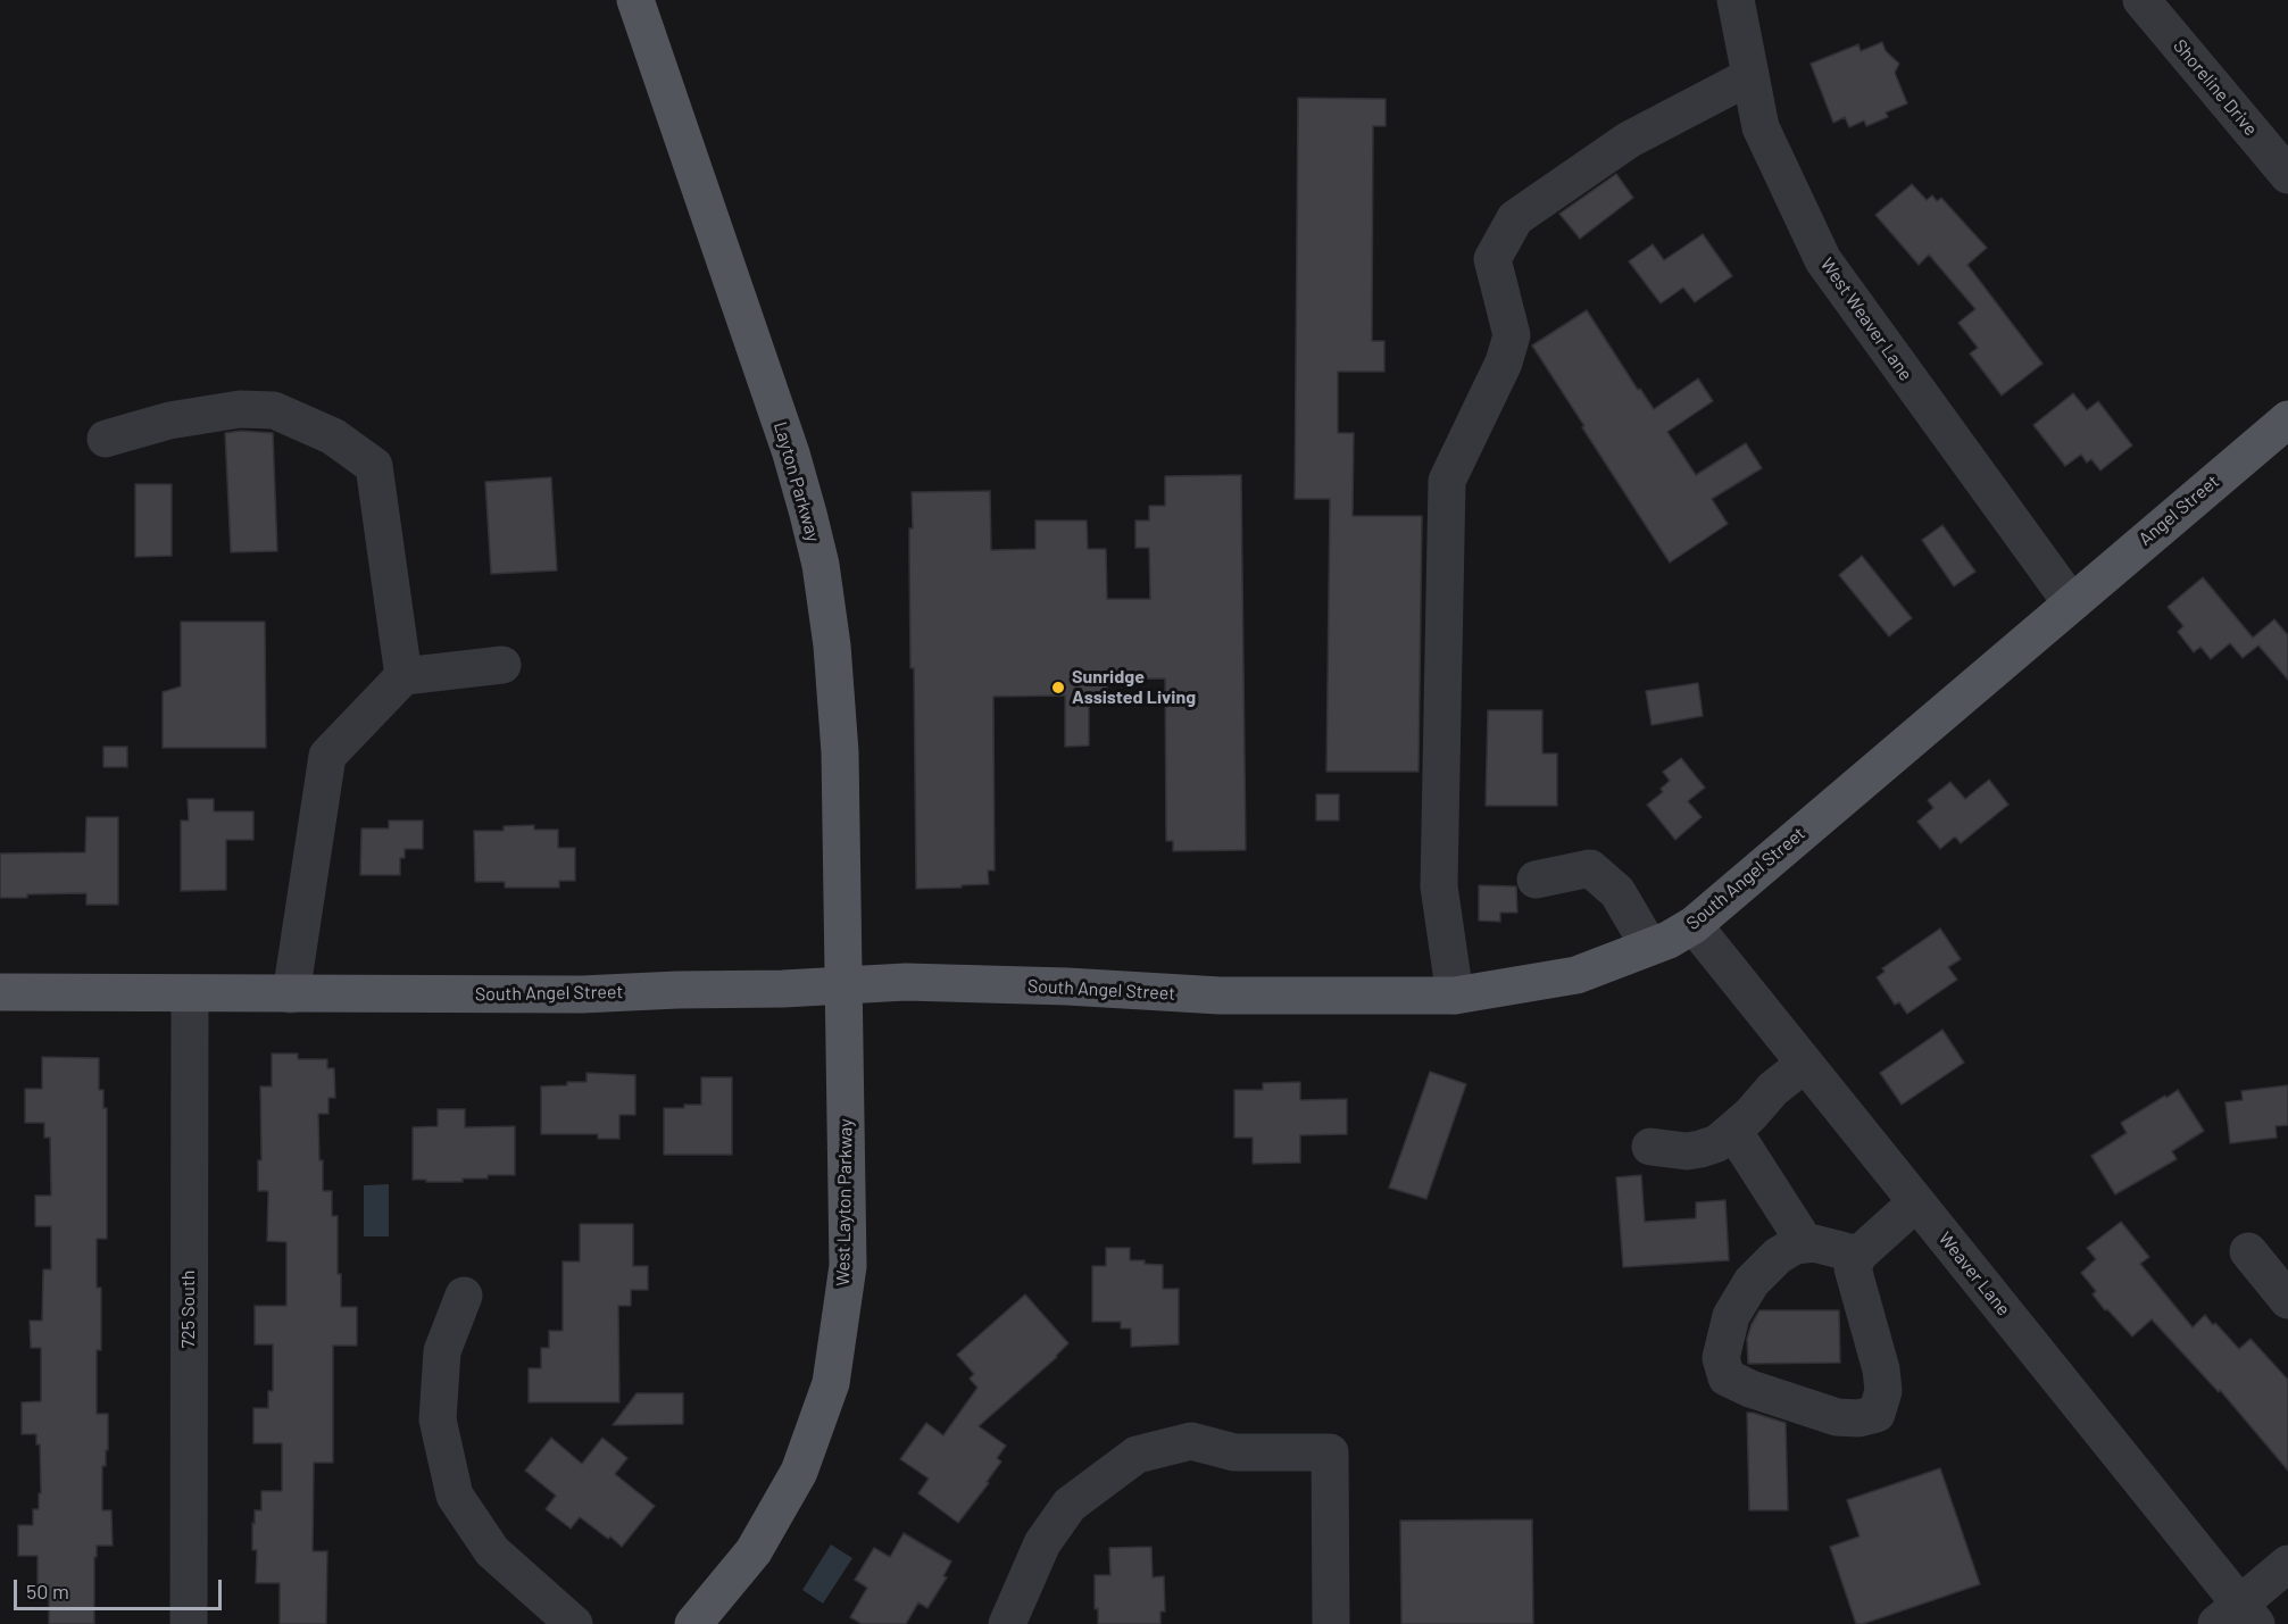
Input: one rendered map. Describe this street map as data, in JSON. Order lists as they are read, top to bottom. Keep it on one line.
{"streets":{"main road":["Layton Parkway","Angel Street","South Angel Street","West Layton Parkway"],"street":["Shoreline Drive","West Weaver Lane","Weaver Lane","725 South"]},"crossings":[["West Weaver Lane","Angel Street"],["West Weaver Lane","South Angel Street"],["Layton Parkway","South Angel Street"],["Layton Parkway","West Layton Parkway"],["Angel Street","South Angel Street"],["South Angel Street","West Layton Parkway"],["South Angel Street","Weaver Lane"],["South Angel Street","725 South"]],"places":["Sunridge Assisted Living"],"scale_bar":"50 m"}
